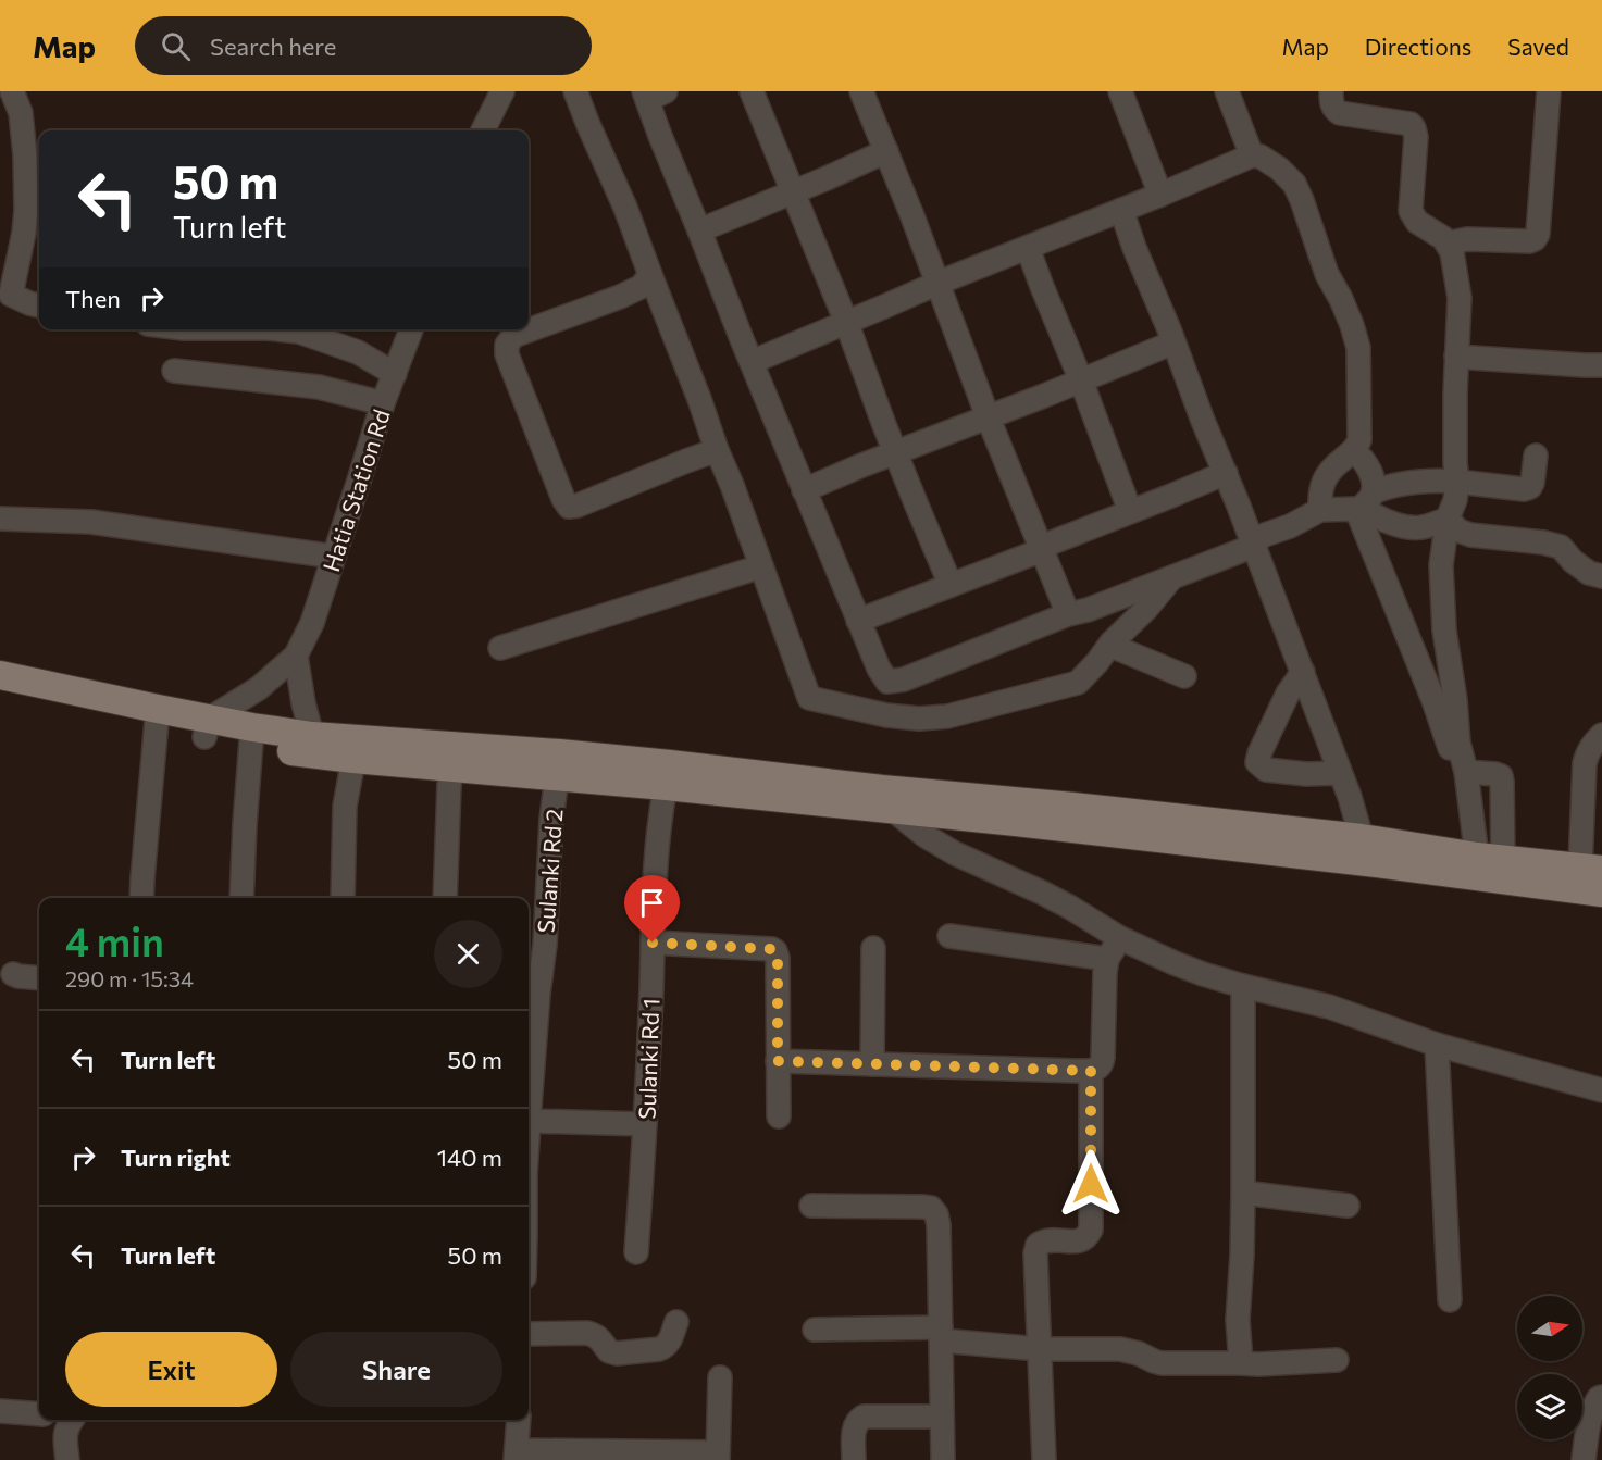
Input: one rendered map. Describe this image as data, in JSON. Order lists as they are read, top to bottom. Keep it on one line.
{"streets":{"street":["Hatia Station Rd","Sulanki Rd 2","Sulanki Rd 1"]},"north":"right","page":{"header":"Map","search":"Search here","nav":["Map","Directions","Saved"],"turn":["50 m","Turn left"],"then":"Then","heading":["4 min","290 m · 15:34"],"list":[{"name":"Turn left","value":"50 m"},{"name":"Turn right","value":"140 m"},{"name":"Turn left","value":"50 m"}],"buttons":["Exit","Share"]}}
